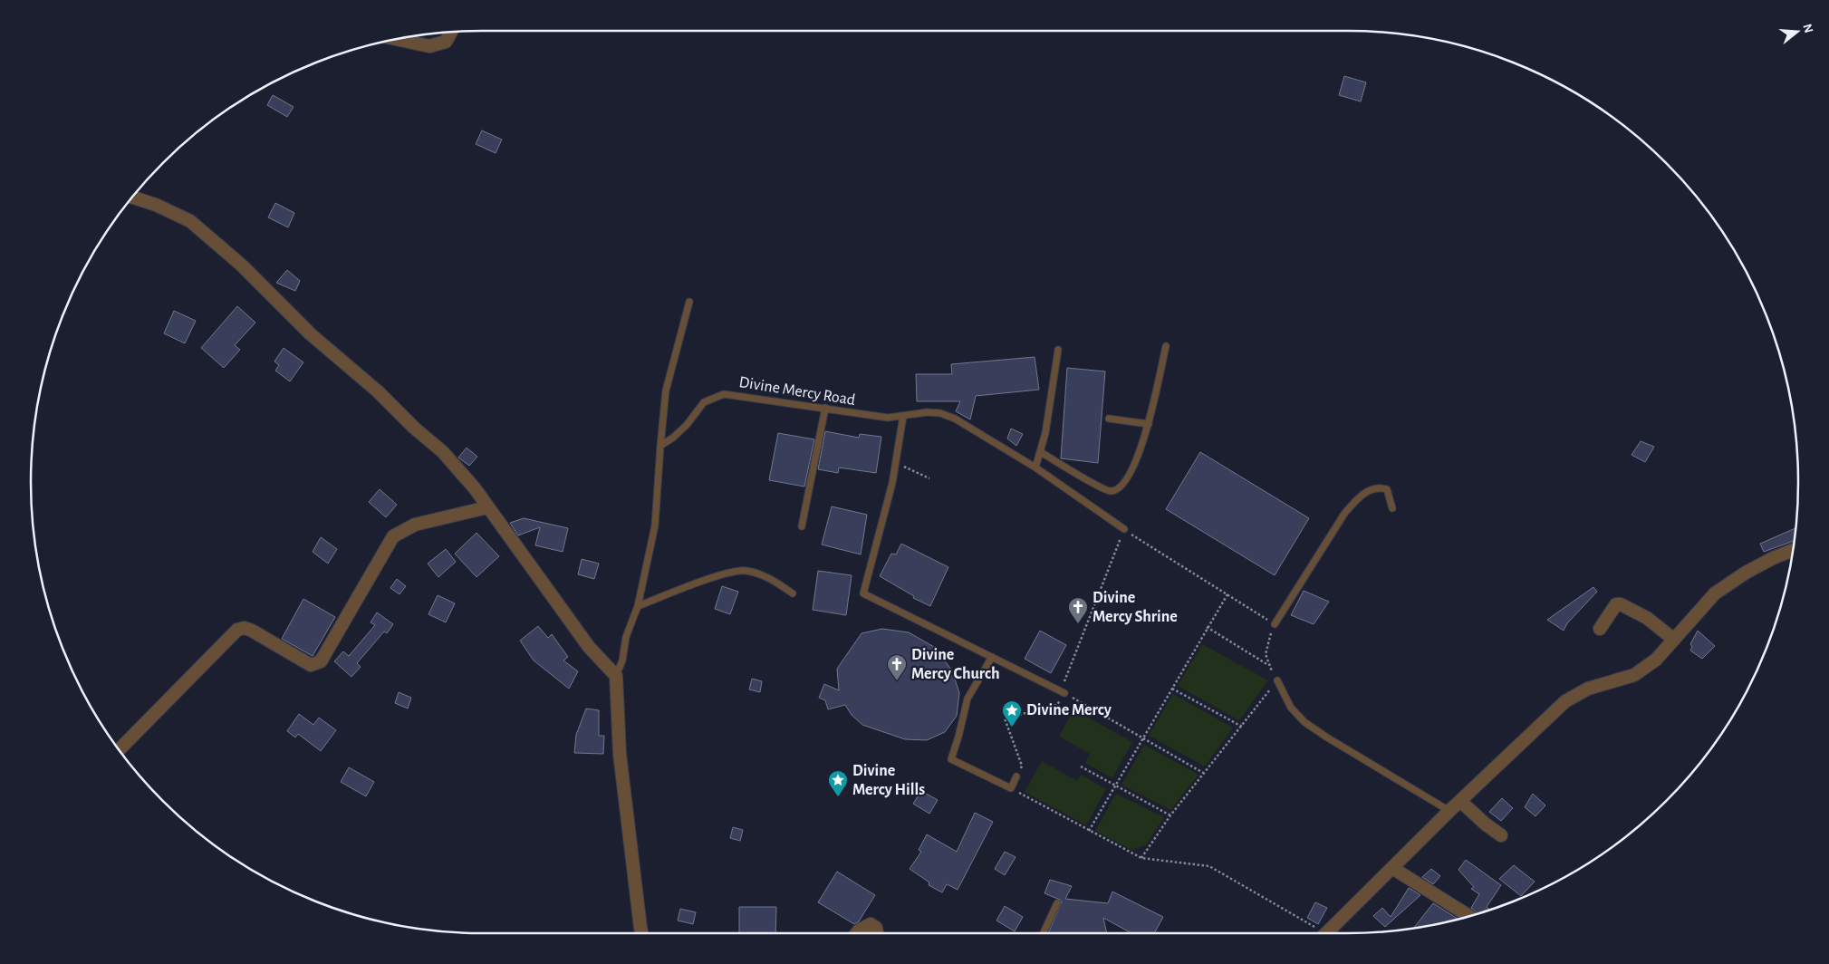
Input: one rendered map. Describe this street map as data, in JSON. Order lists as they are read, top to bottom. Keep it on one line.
{"streets":{"lane":["Divine Mercy Road"]},"places":{"church":["Divine Mercy Shrine","Divine Mercy Church"],"place":["Divine Mercy","Divine Mercy Hills"]},"north":"right"}
